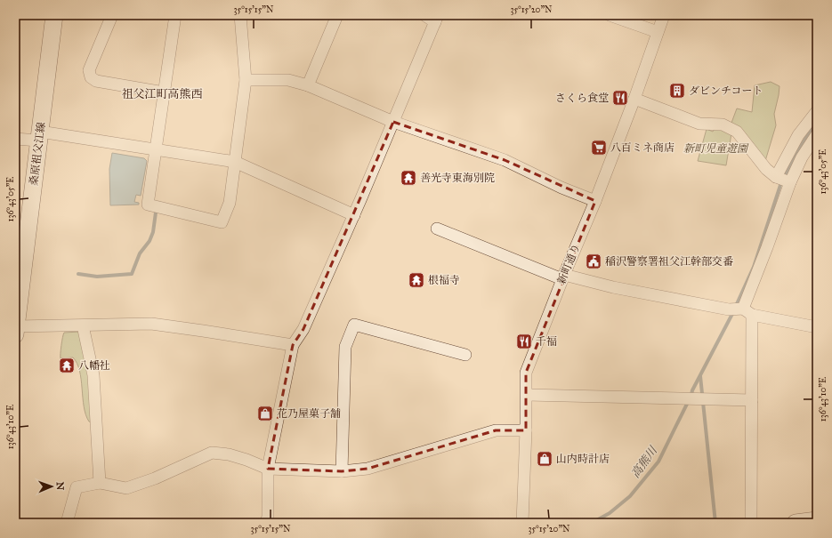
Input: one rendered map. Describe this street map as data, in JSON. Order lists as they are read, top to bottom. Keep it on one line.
{"streets":{"main road":["桑原祖父江線"],"street":["新町通り"]},"districts":["祖父江町高熊西"],"water":["高熊川"],"parks":["新町児童遊園"],"places":{"building":["ダビンチコート"],"restaurant":["さくら食堂","千福"],"supermarket":["八百ミネ商店"],"temple":["善光寺東海別院","根福寺","八幡社"],"public building":["稲沢警察署祖父江幹部交番"],"shop":["花乃屋菓子舗","山内時計店"]},"north":"right","coordinates":["35°15'15\"N","35°15'20\"N","136°43'05\"E","136°43'10\"E"]}
